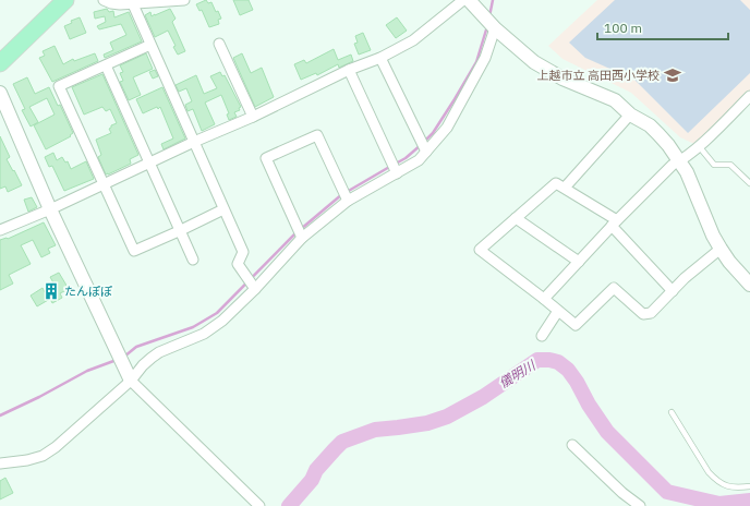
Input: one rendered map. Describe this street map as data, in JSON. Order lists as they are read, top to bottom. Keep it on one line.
{"water":["儀明川"],"places":{"school or university":["上越市立 高田西小学校"],"building":["たんぽぽ"]},"scale_bar":"100 m"}
